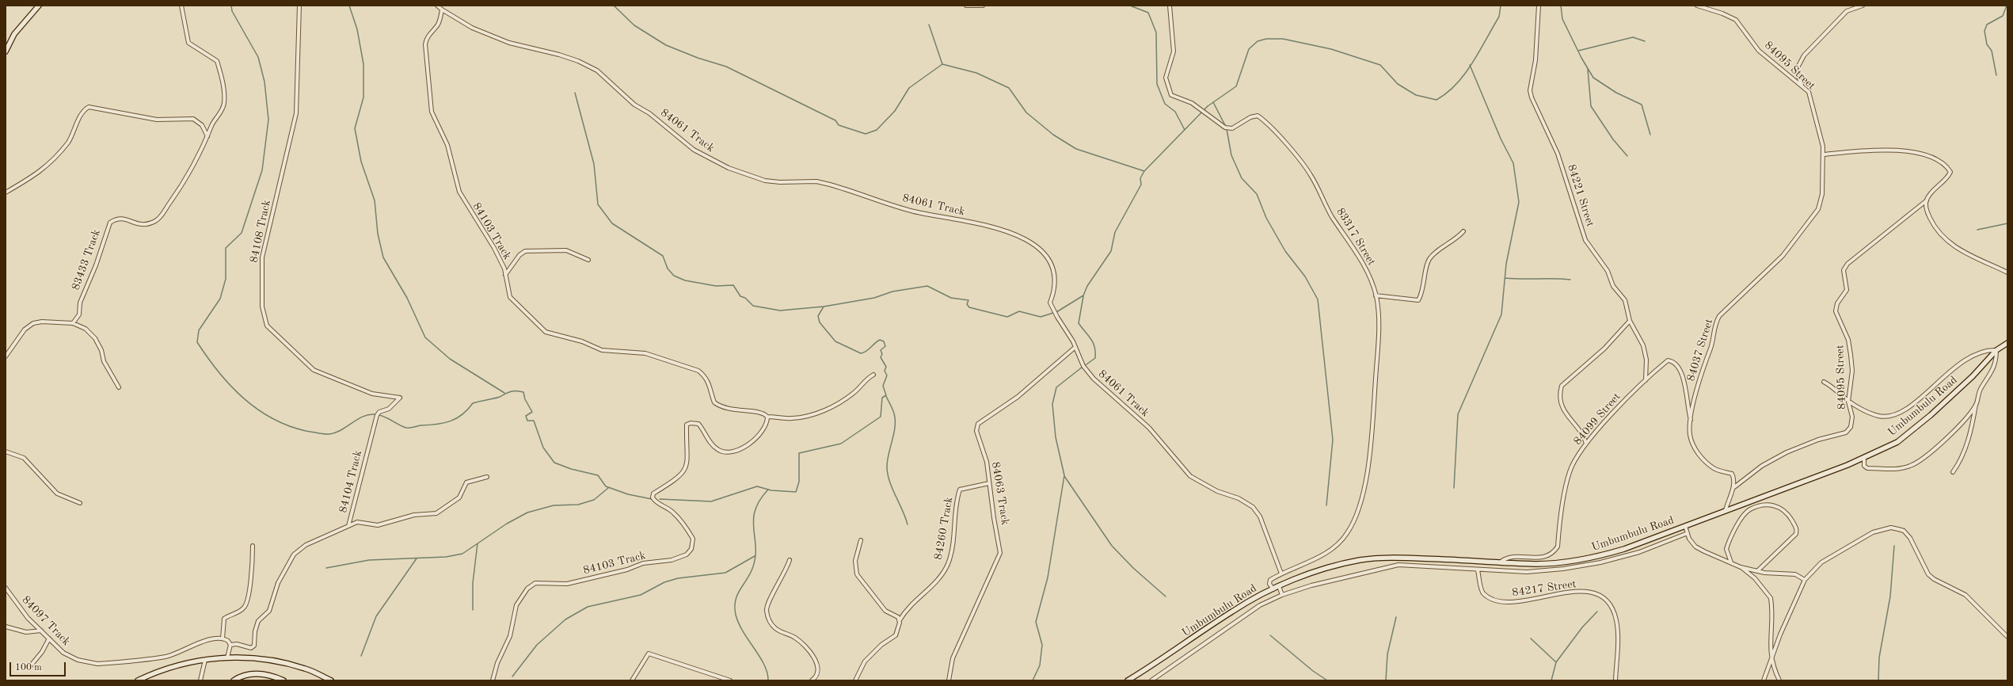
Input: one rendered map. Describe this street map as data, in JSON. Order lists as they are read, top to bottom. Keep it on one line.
{"streets":{"main road":["Umbumbulu Road"],"street":["84095 Street","84061 Track","84221 Street","84108 Track","84103 Track","83317 Street","83433 Track","84037 Street","84099 Street","84104 Track","84063 Track","84260 Track","84217 Street","84097 Track"]},"crossings":[["84095 Street","84037 Street"],["84061 Track","84103 Track"],["84061 Track","83317 Street"],["84061 Track","84063 Track"],["84221 Street","84099 Street"],["84108 Track","84104 Track"],["83317 Street","Umbumbulu Road"],["84037 Street","84099 Street"],["Umbumbulu Road","84099 Street"],["84063 Track","84260 Track"]],"scale_bar":"100 m"}
